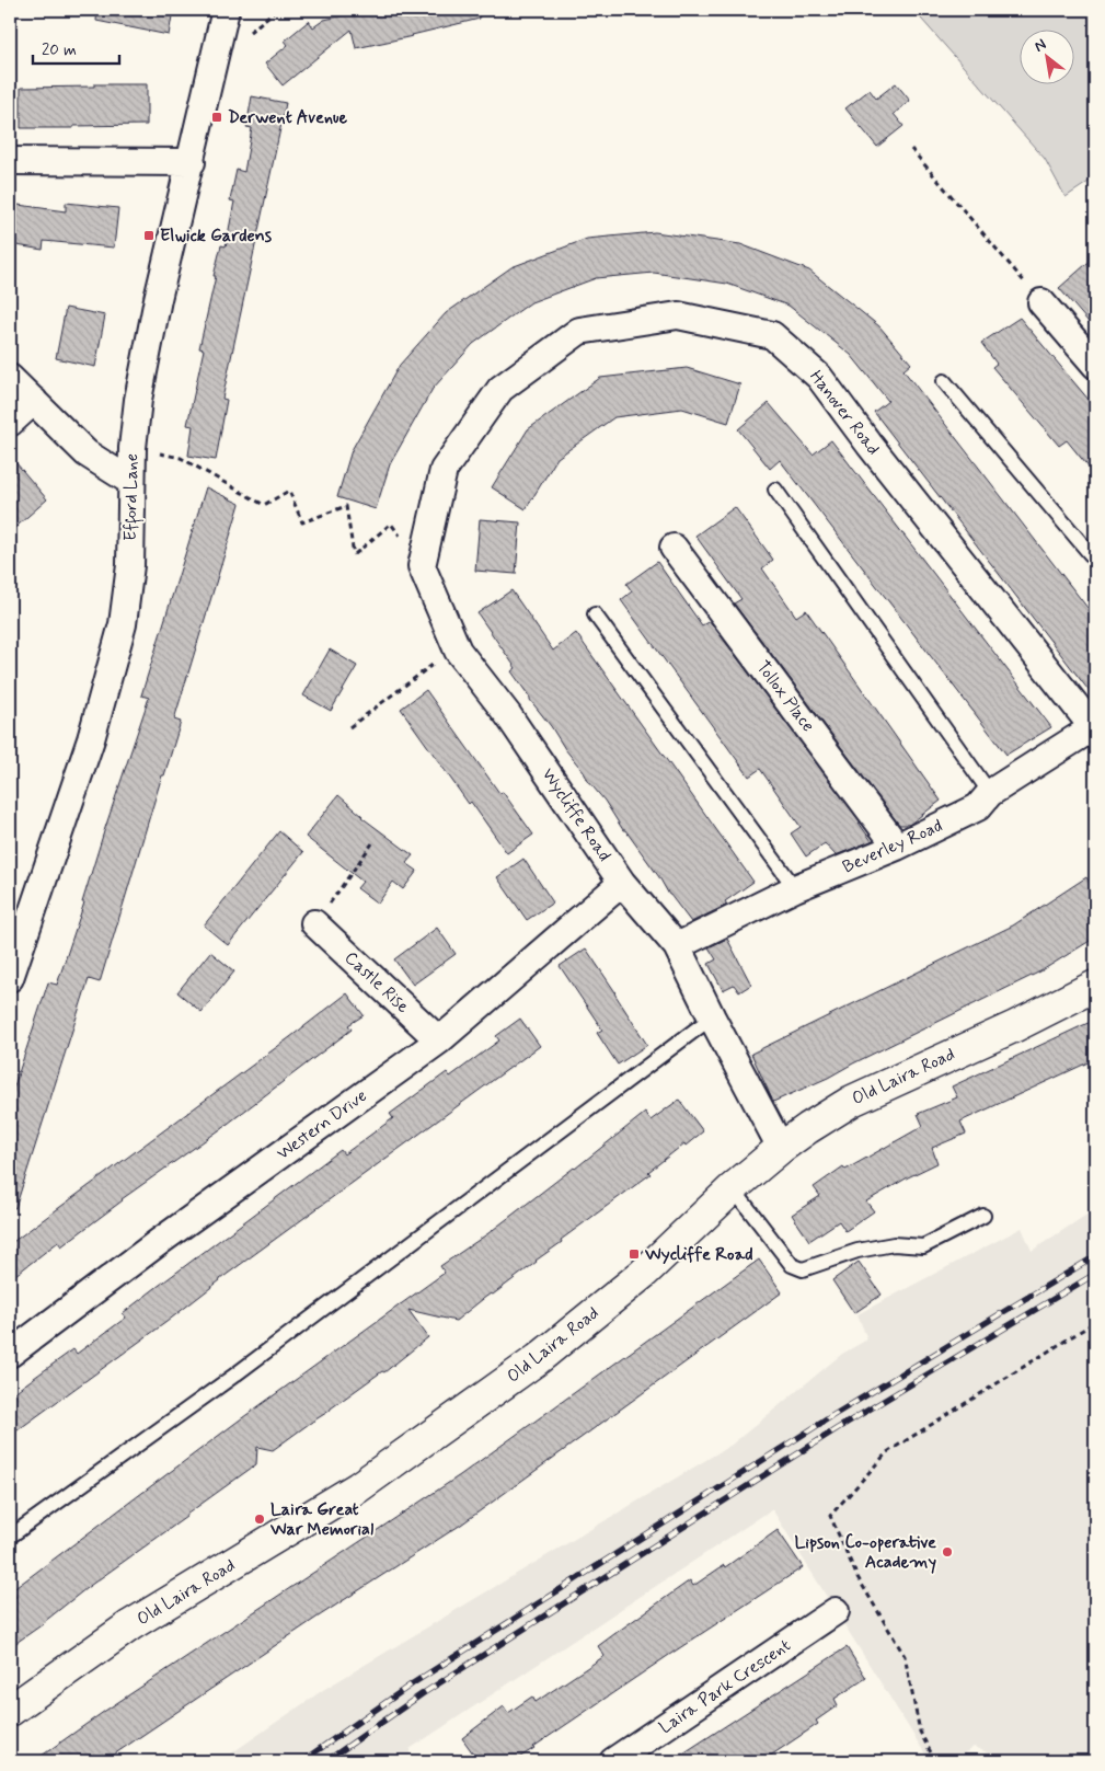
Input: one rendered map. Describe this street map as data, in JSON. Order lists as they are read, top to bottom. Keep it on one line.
{"streets":{"main road":["Old Laira Road"],"street":["Hanover Road","Efford Lane","Tollox Place","Wycliffe Road","Beverley Road","Castle Rise","Western Drive","Laira Park Crescent"]},"crossings":[["Hanover Road","Wycliffe Road"],["Hanover Road","Beverley Road"],["Tollox Place","Beverley Road"],["Wycliffe Road","Beverley Road"],["Wycliffe Road","Old Laira Road"],["Wycliffe Road","Western Drive"],["Castle Rise","Western Drive"]],"places":{"transit":["Derwent Avenue","Elwick Gardens","Wycliffe Road"],"other":["Laira Great War Memorial","Lipson Co-operative Academy"]},"scale_bar":"20 m","north":"top left"}
